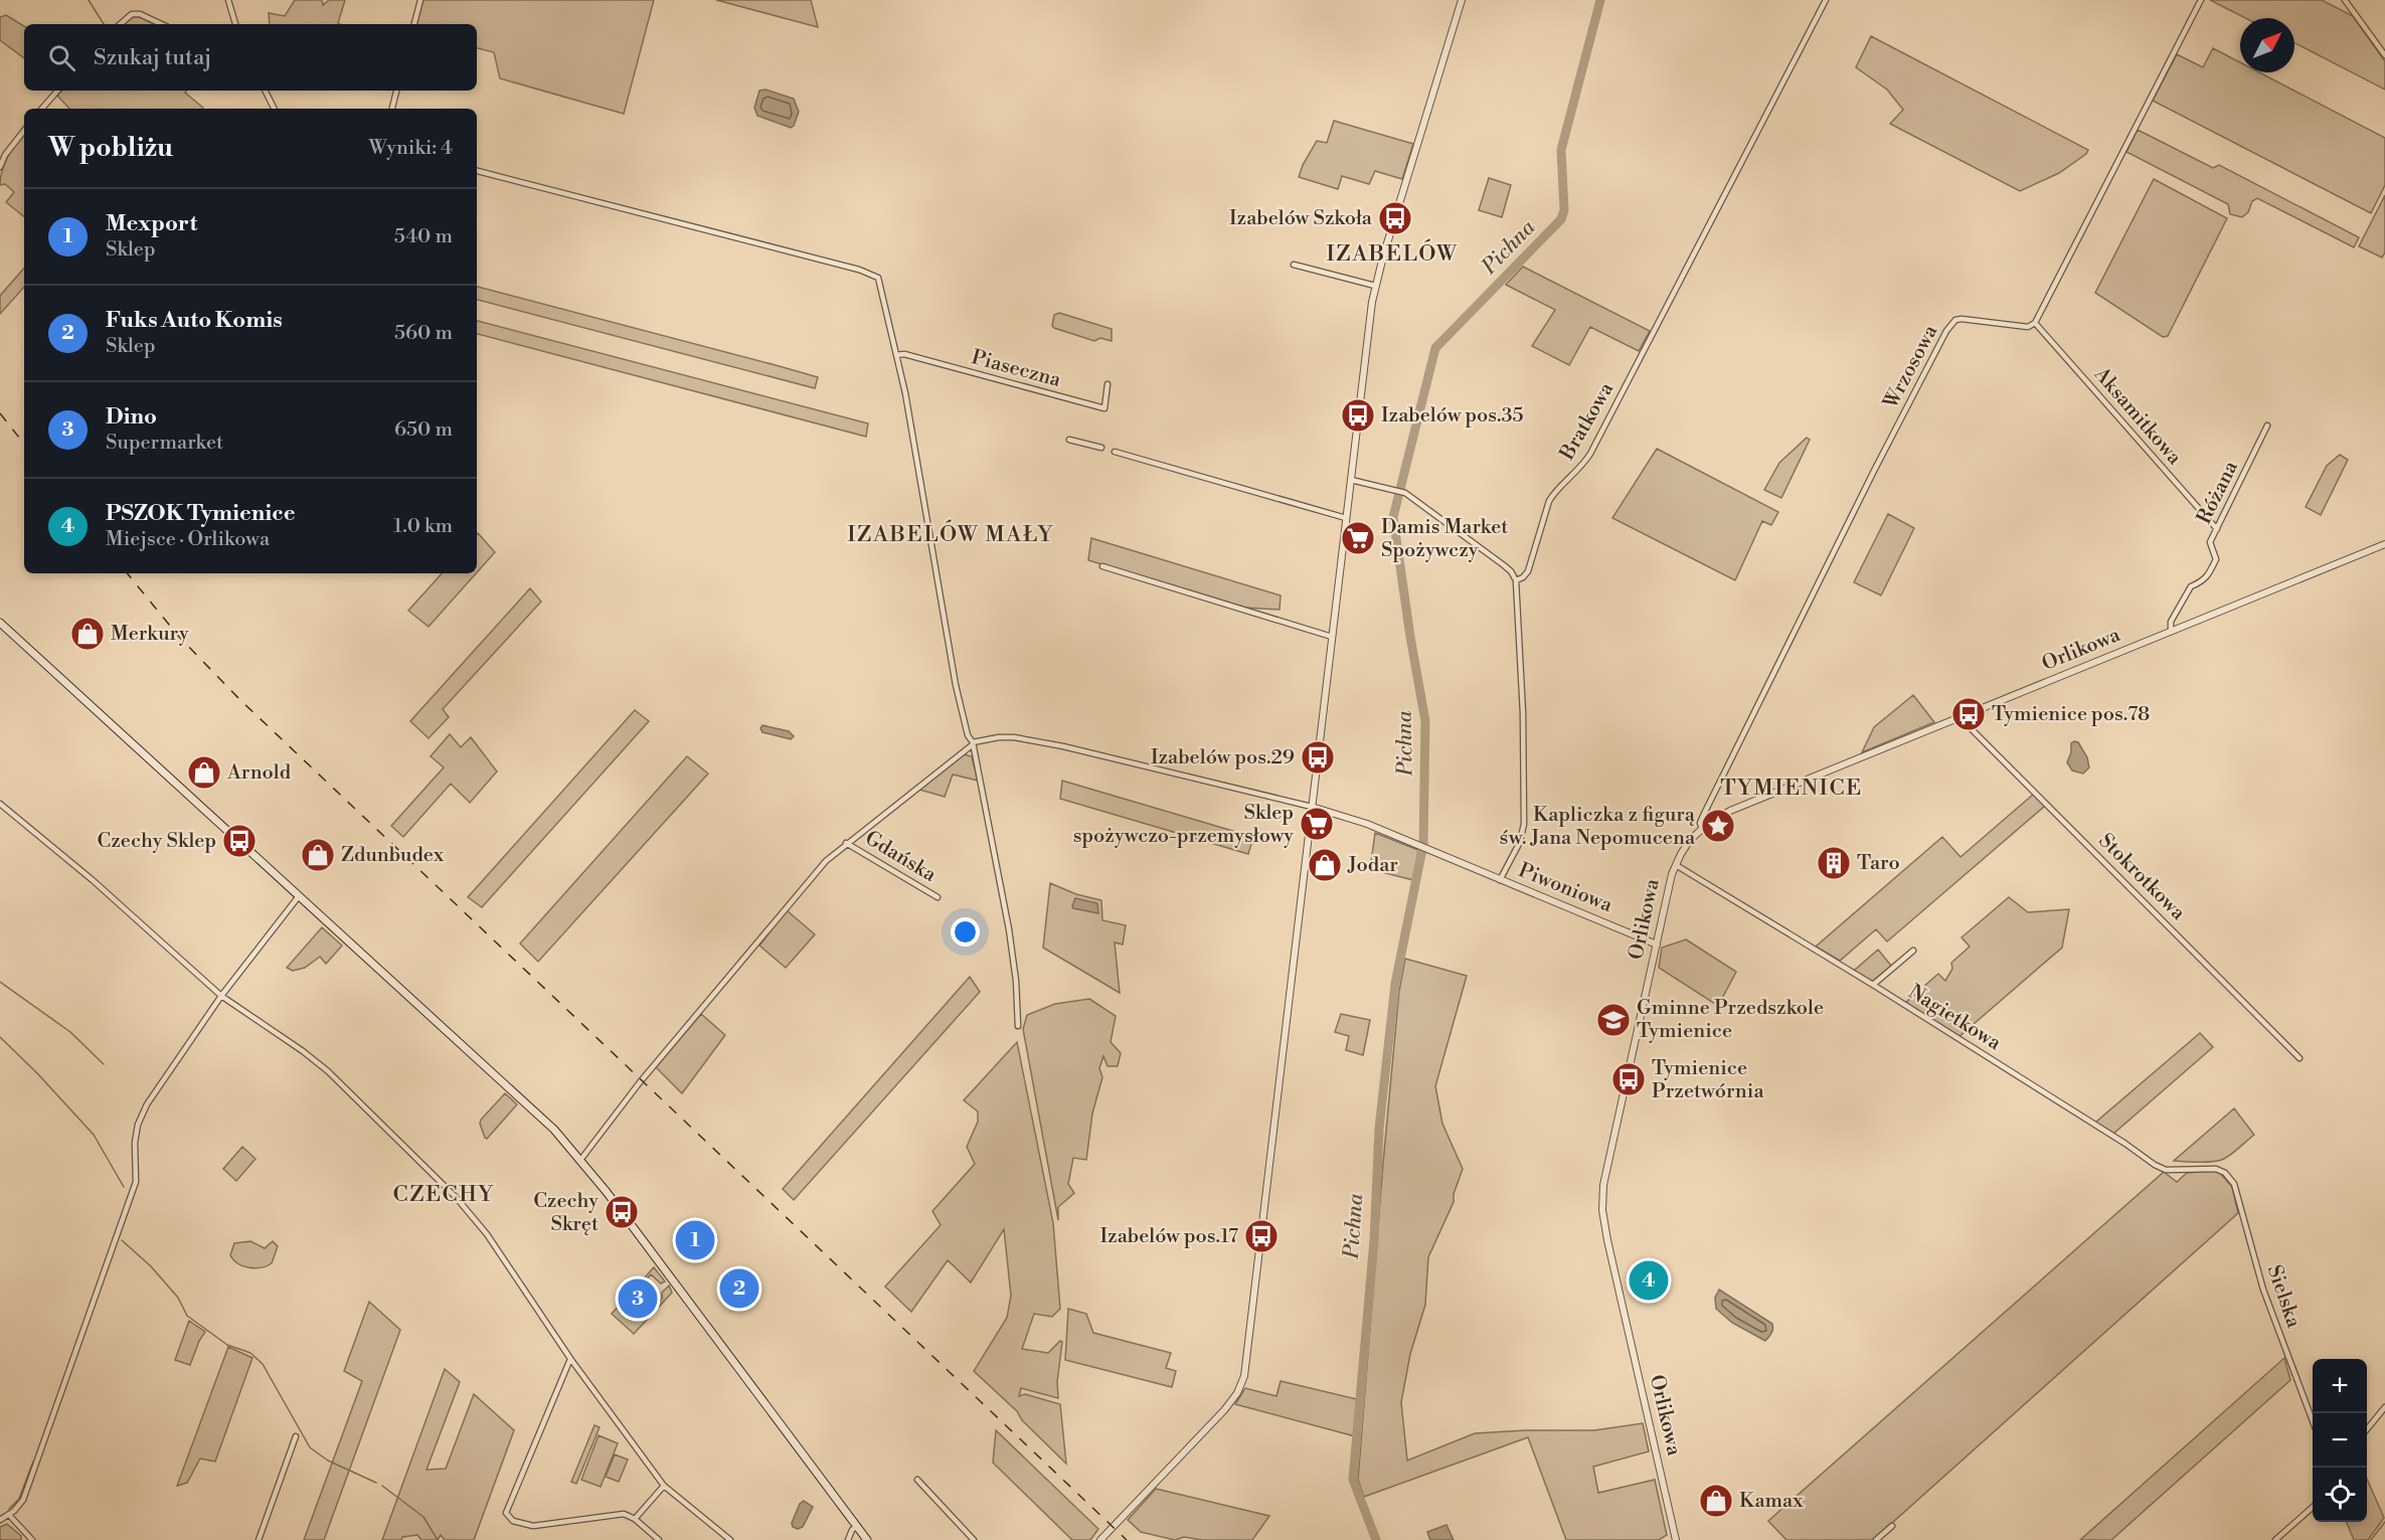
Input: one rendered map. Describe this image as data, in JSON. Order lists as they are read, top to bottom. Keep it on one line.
{"streets":{"street":["Wrzosowa","Piaseczna","Aksamitkowa","Bratkowa","Różana","Orlikowa","Gdańska","Stokrotkowa","Piwoniowa","Nagietkowa","Sielska"]},"crossings":[["Wrzosowa","Aksamitkowa"],["Wrzosowa","Orlikowa"],["Aksamitkowa","Różana"],["Różana","Orlikowa"],["Orlikowa","Stokrotkowa"],["Orlikowa","Piwoniowa"],["Orlikowa","Nagietkowa"],["Nagietkowa","Sielska"]],"districts":["IZABELÓW","IZABELÓW MAŁY","TYMIENICE","CZECHY"],"water":["Pichna"],"places":{"bus stop":["Izabelów Szkoła","Izabelów pos.35","Tymienice pos.78","Izabelów pos.29","Czechy Sklep","Tymienice Przetwórnia","Czechy Skręt","Izabelów pos.17"],"supermarket":["Damis Market Spożywczy","Sklep spożywczo-przemysłowy"],"shop":["Merkury","Arnold","Zdunbudex","Jodar","Kamax"],"place":["Kapliczka z figurą św. Jana Nepomucena"],"building":["Taro"],"school or university":["Gminne Przedszkole Tymienice"]},"north":"top right","page":{"search":"Szukaj tutaj","heading":["W pobliżu","Wyniki: 4"],"list":[{"mark":"1","name":"Mexport","note":"Sklep","value":"540 m"},{"mark":"2","name":"Fuks Auto Komis","note":"Sklep","value":"560 m"},{"mark":"3","name":"Dino","note":"Supermarket","value":"650 m"},{"mark":"4","name":"PSZOK Tymienice","note":"Miejsce · Orlikowa","value":"1.0 km"}],"pins":["1","4","2","3"],"map_buttons":["+","−"]}}
